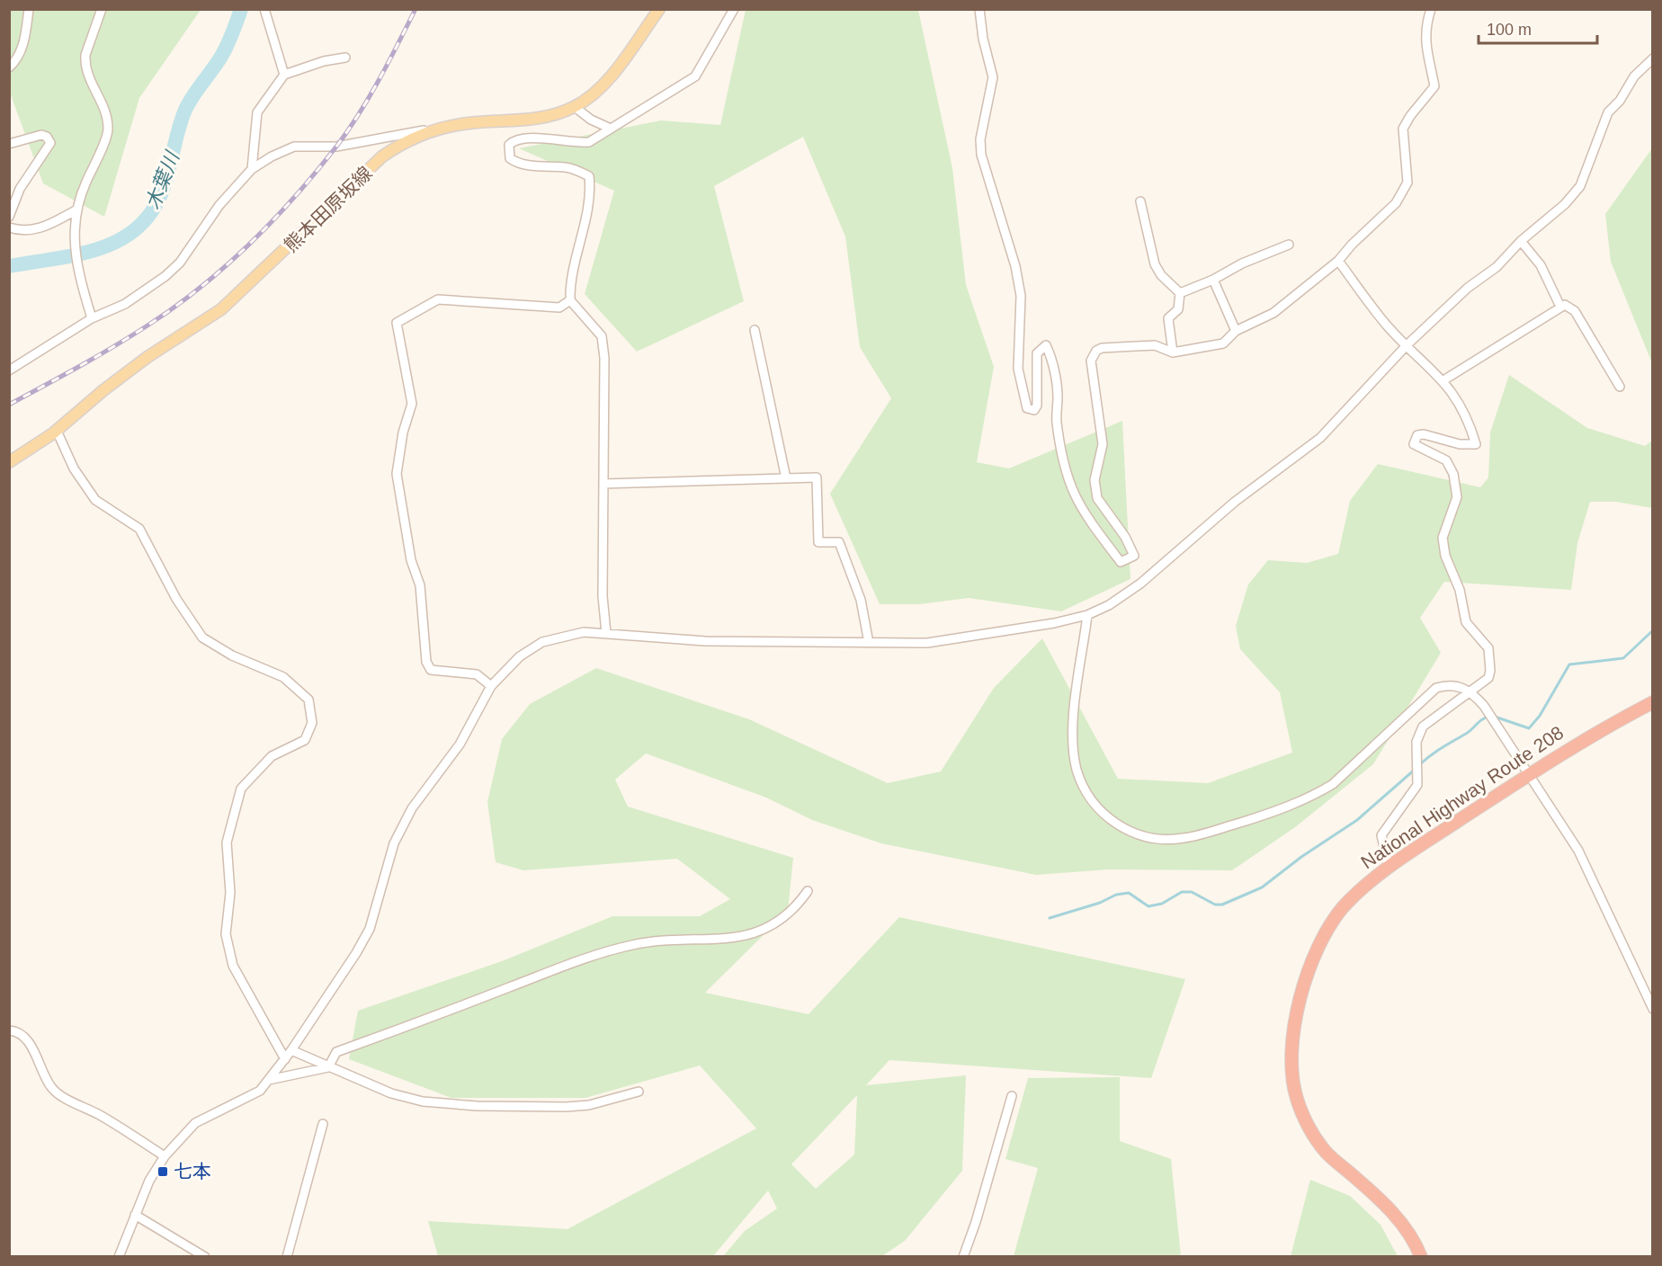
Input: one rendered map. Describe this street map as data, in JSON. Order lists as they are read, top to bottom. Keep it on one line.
{"streets":{"highway":["National Highway Route 208"],"main road":["熊本田原坂線"]},"water":["木葉川"],"places":{"transit":["七本"]},"scale_bar":"100 m"}
